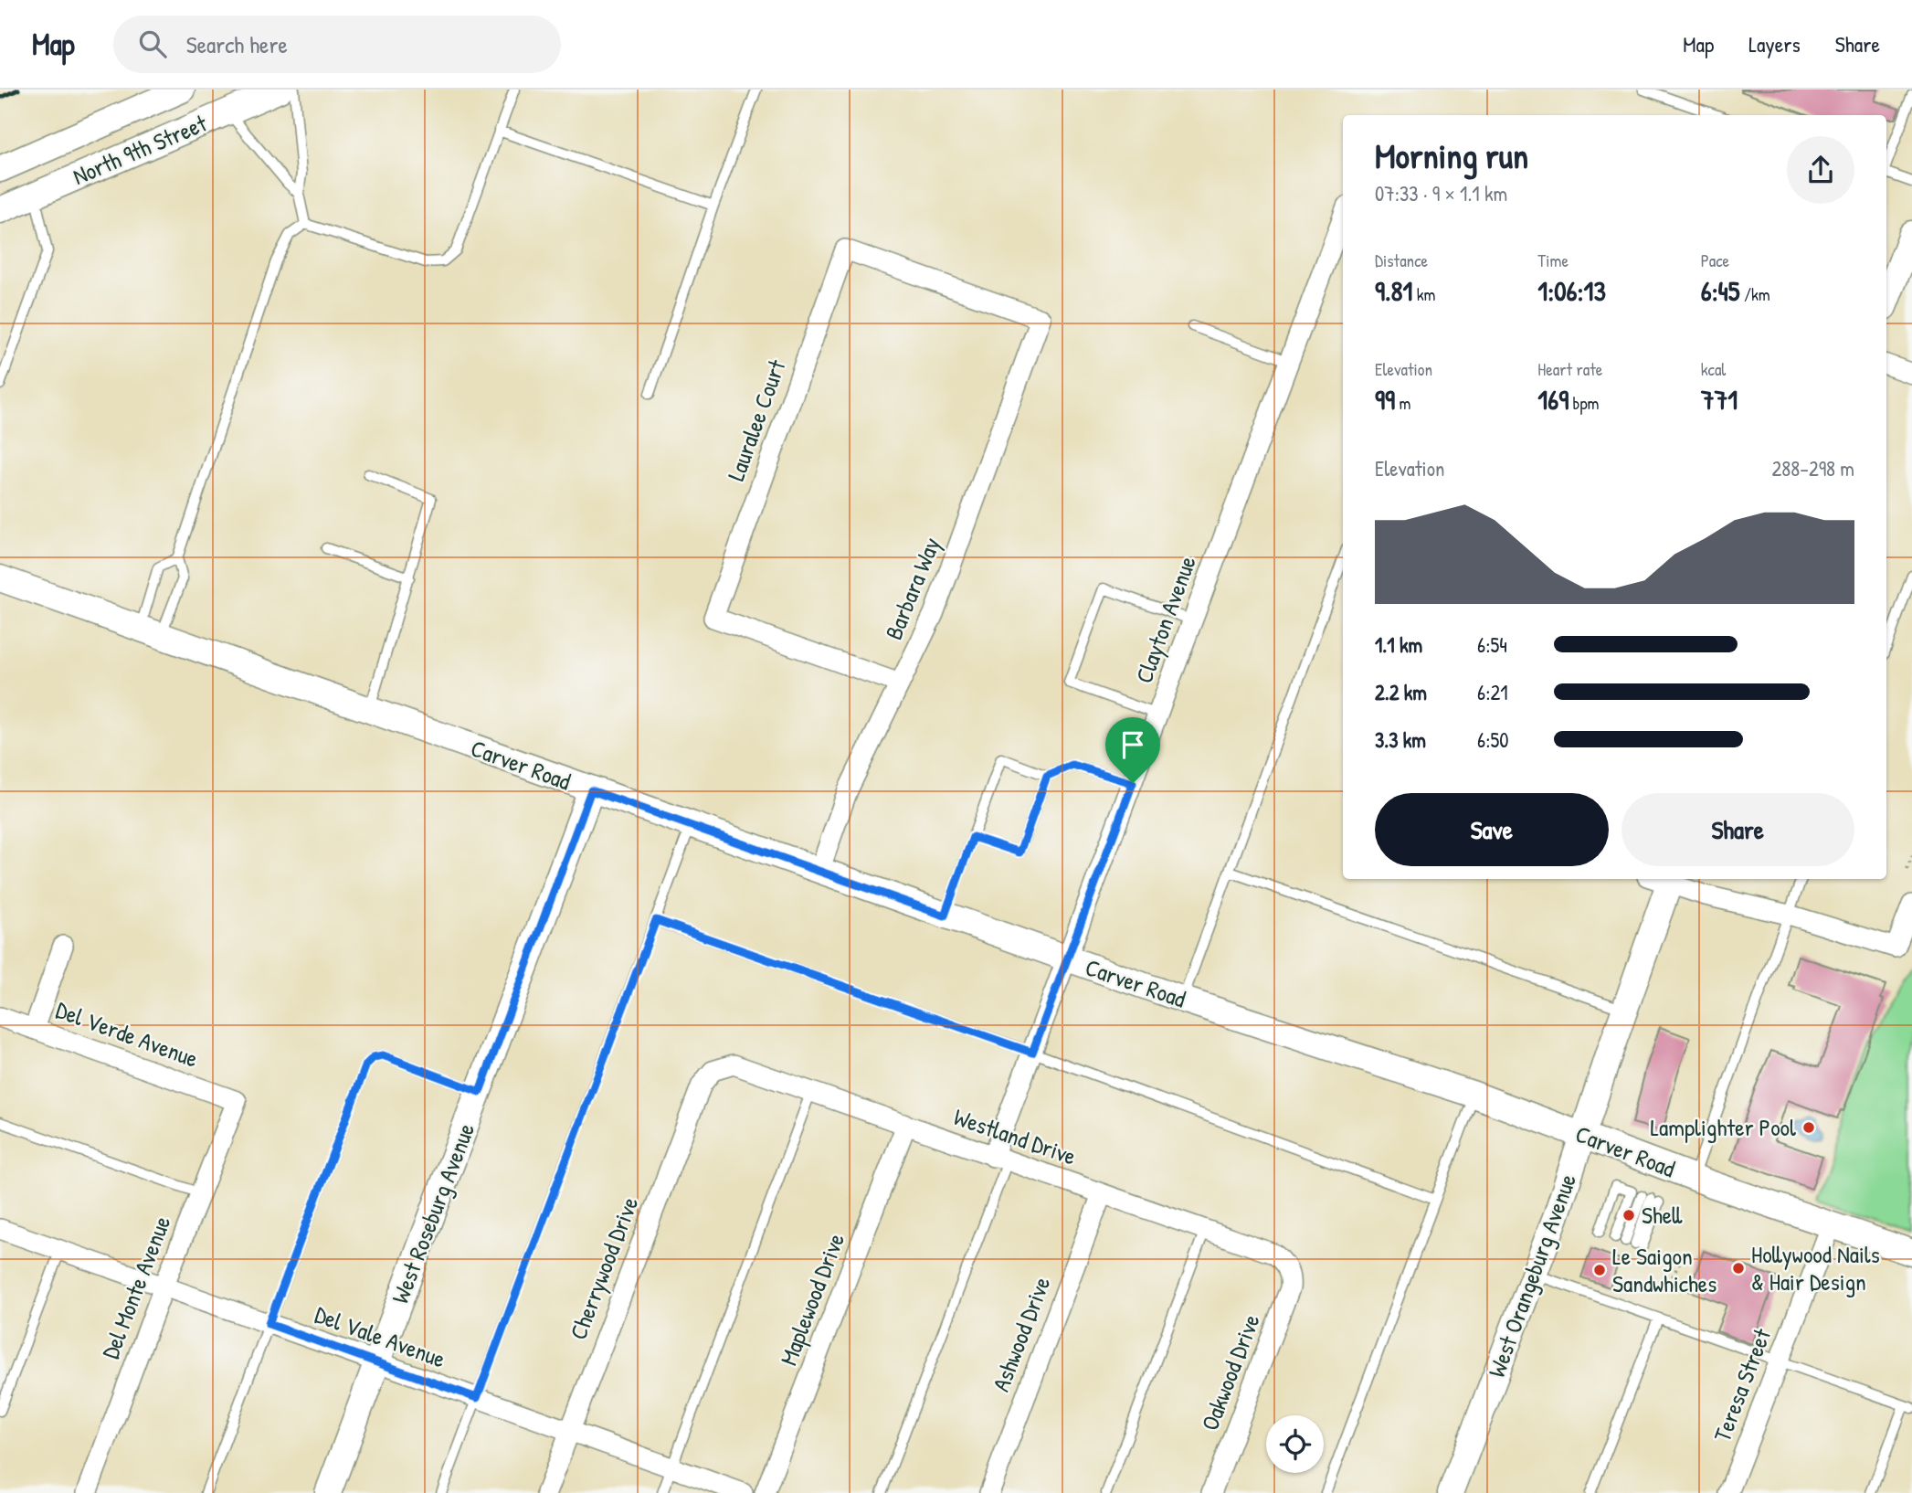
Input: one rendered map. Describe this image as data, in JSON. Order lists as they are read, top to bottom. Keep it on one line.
{"streets":{"street":["North 9th Street","Lauralee Court","Barbara Way","Clayton Avenue","Carver Road","Del Verde Avenue","Westland Drive","West Roseburg Avenue","Cherrywood Drive","West Orangeburg Avenue","Del Monte Avenue","Maplewood Drive","Ashwood Drive","Del Vale Avenue","Oakwood Drive","Teresa Street"]},"crossings":[["Lauralee Court","Barbara Way"],["Barbara Way","Carver Road"],["Clayton Avenue","Carver Road"],["Clayton Avenue","Westland Drive"],["Carver Road","West Roseburg Avenue"],["Carver Road","West Orangeburg Avenue"],["Carver Road","Teresa Street"],["Del Verde Avenue","Del Monte Avenue"],["Westland Drive","Cherrywood Drive"],["Westland Drive","Maplewood Drive"],["Westland Drive","Ashwood Drive"],["Westland Drive","Oakwood Drive"],["West Roseburg Avenue","Del Vale Avenue"],["Cherrywood Drive","Del Vale Avenue"],["Del Monte Avenue","Del Vale Avenue"]],"places":["Lamplighter Pool","Shell","Hollywood Nails & Hair Design","Le Saigon Sandwhiches"],"page":{"header":"Map","search":"Search here","nav":["Map","Layers","Share"],"heading":["Morning run","07:33 · 9 × 1.1 km"],"stats":[["Distance","9.81 km"],["Time","1:06:13"],["Pace","6:45 /km"],["Elevation","99 m"],["Heart rate","169 bpm"],["kcal","771"]],"chart":["Elevation","288–298 m"],"list":[{"name":"1.1 km","note":"6:54"},{"name":"2.2 km","note":"6:21"},{"name":"3.3 km","note":"6:50"}],"buttons":["Save","Share"]}}
